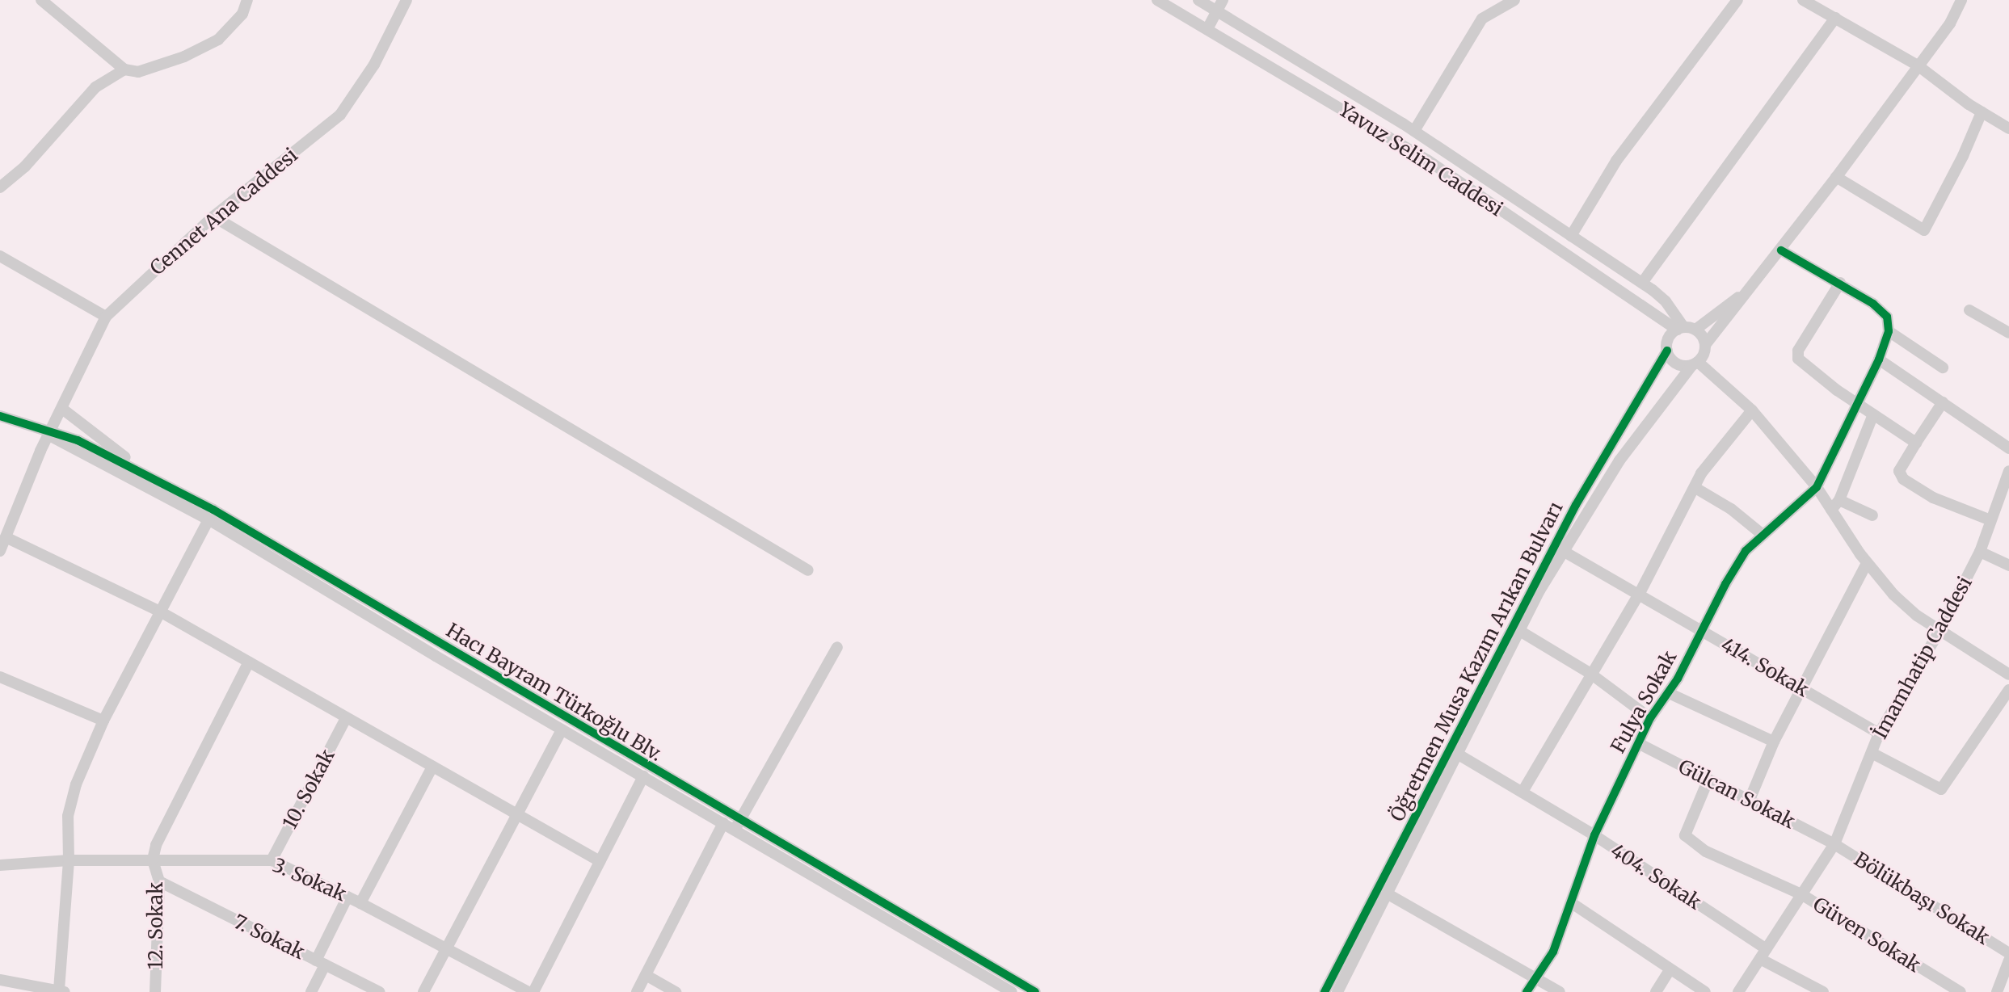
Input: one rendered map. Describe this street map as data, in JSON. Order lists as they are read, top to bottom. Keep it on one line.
{"streets":{"street":["Yavuz Selim Caddesi","Cennet Ana Caddesi","İmamhatip Caddesi","Öğretmen Musa Kazım Arıkan Bulvarı","414. Sokak","Hacı Bayram Türkoğlu Blv.","Fulya Sokak","10. Sokak","Gülcan Sokak","404. Sokak","3. Sokak","Bölükbaşı Sokak","12. Sokak","Güven Sokak","7. Sokak"]},"crossings":[["Yavuz Selim Caddesi","Öğretmen Musa Kazım Arıkan Bulvarı"],["Cennet Ana Caddesi","Hacı Bayram Türkoğlu Blv."],["İmamhatip Caddesi","414. Sokak"],["İmamhatip Caddesi","Gülcan Sokak"],["İmamhatip Caddesi","404. Sokak"],["İmamhatip Caddesi","Bölükbaşı Sokak"],["İmamhatip Caddesi","Güven Sokak"],["Öğretmen Musa Kazım Arıkan Bulvarı","414. Sokak"],["Öğretmen Musa Kazım Arıkan Bulvarı","404. Sokak"],["414. Sokak","Fulya Sokak"],["Fulya Sokak","Gülcan Sokak"],["Fulya Sokak","404. Sokak"],["10. Sokak","3. Sokak"],["Gülcan Sokak","Bölükbaşı Sokak"],["Gülcan Sokak","Güven Sokak"],["3. Sokak","12. Sokak"],["12. Sokak","7. Sokak"]]}
